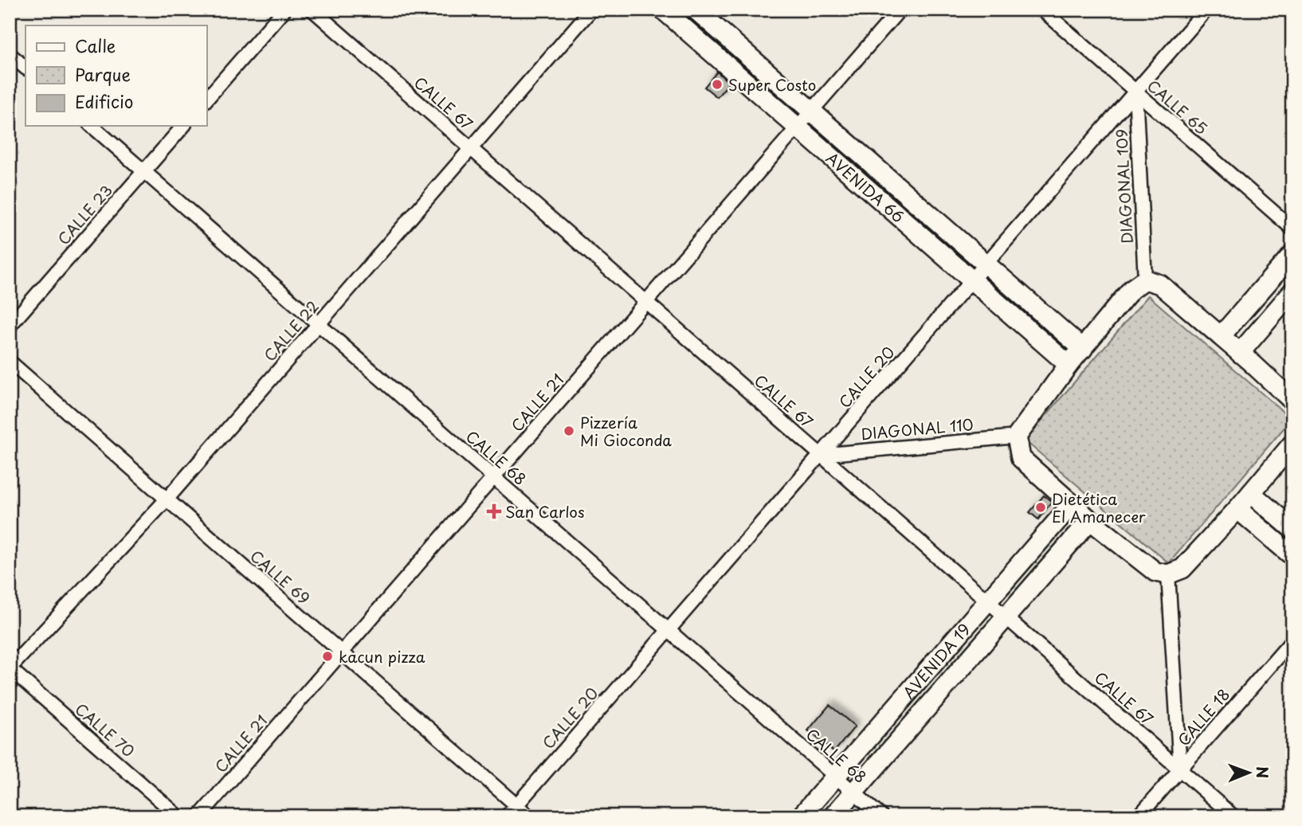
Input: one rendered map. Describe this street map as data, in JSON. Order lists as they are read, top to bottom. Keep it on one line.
{"streets":{"main road":["AVENIDA 66","AVENIDA 19"],"street":["CALLE 67","CALLE 65","DIAGONAL 109","CALLE 23","CALLE 22","CALLE 20","CALLE 21","DIAGONAL 110","CALLE 68","CALLE 69","CALLE 18","CALLE 70"]},"crossings":[["CALLE 67","CALLE 22"],["CALLE 67","CALLE 20"],["CALLE 67","CALLE 21"],["CALLE 67","DIAGONAL 110"],["CALLE 67","AVENIDA 19"],["CALLE 67","CALLE 18"],["CALLE 65","DIAGONAL 109"],["CALLE 65","CALLE 20"],["DIAGONAL 109","CALLE 20"],["AVENIDA 66","CALLE 20"],["AVENIDA 66","CALLE 21"],["CALLE 23","CALLE 68"],["CALLE 22","CALLE 68"],["CALLE 22","CALLE 69"],["CALLE 22","CALLE 70"],["CALLE 20","DIAGONAL 110"],["CALLE 20","CALLE 68"],["CALLE 20","CALLE 69"],["CALLE 21","CALLE 68"],["CALLE 21","CALLE 69"],["CALLE 68","AVENIDA 19"]],"places":{"other":["Super Costo","Pizzería Mi Gioconda","Dietética El Amanecer","kacun pizza"],"health":["San Carlos"]},"legend":["Calle","Parque","Edificio"],"north":"right"}
